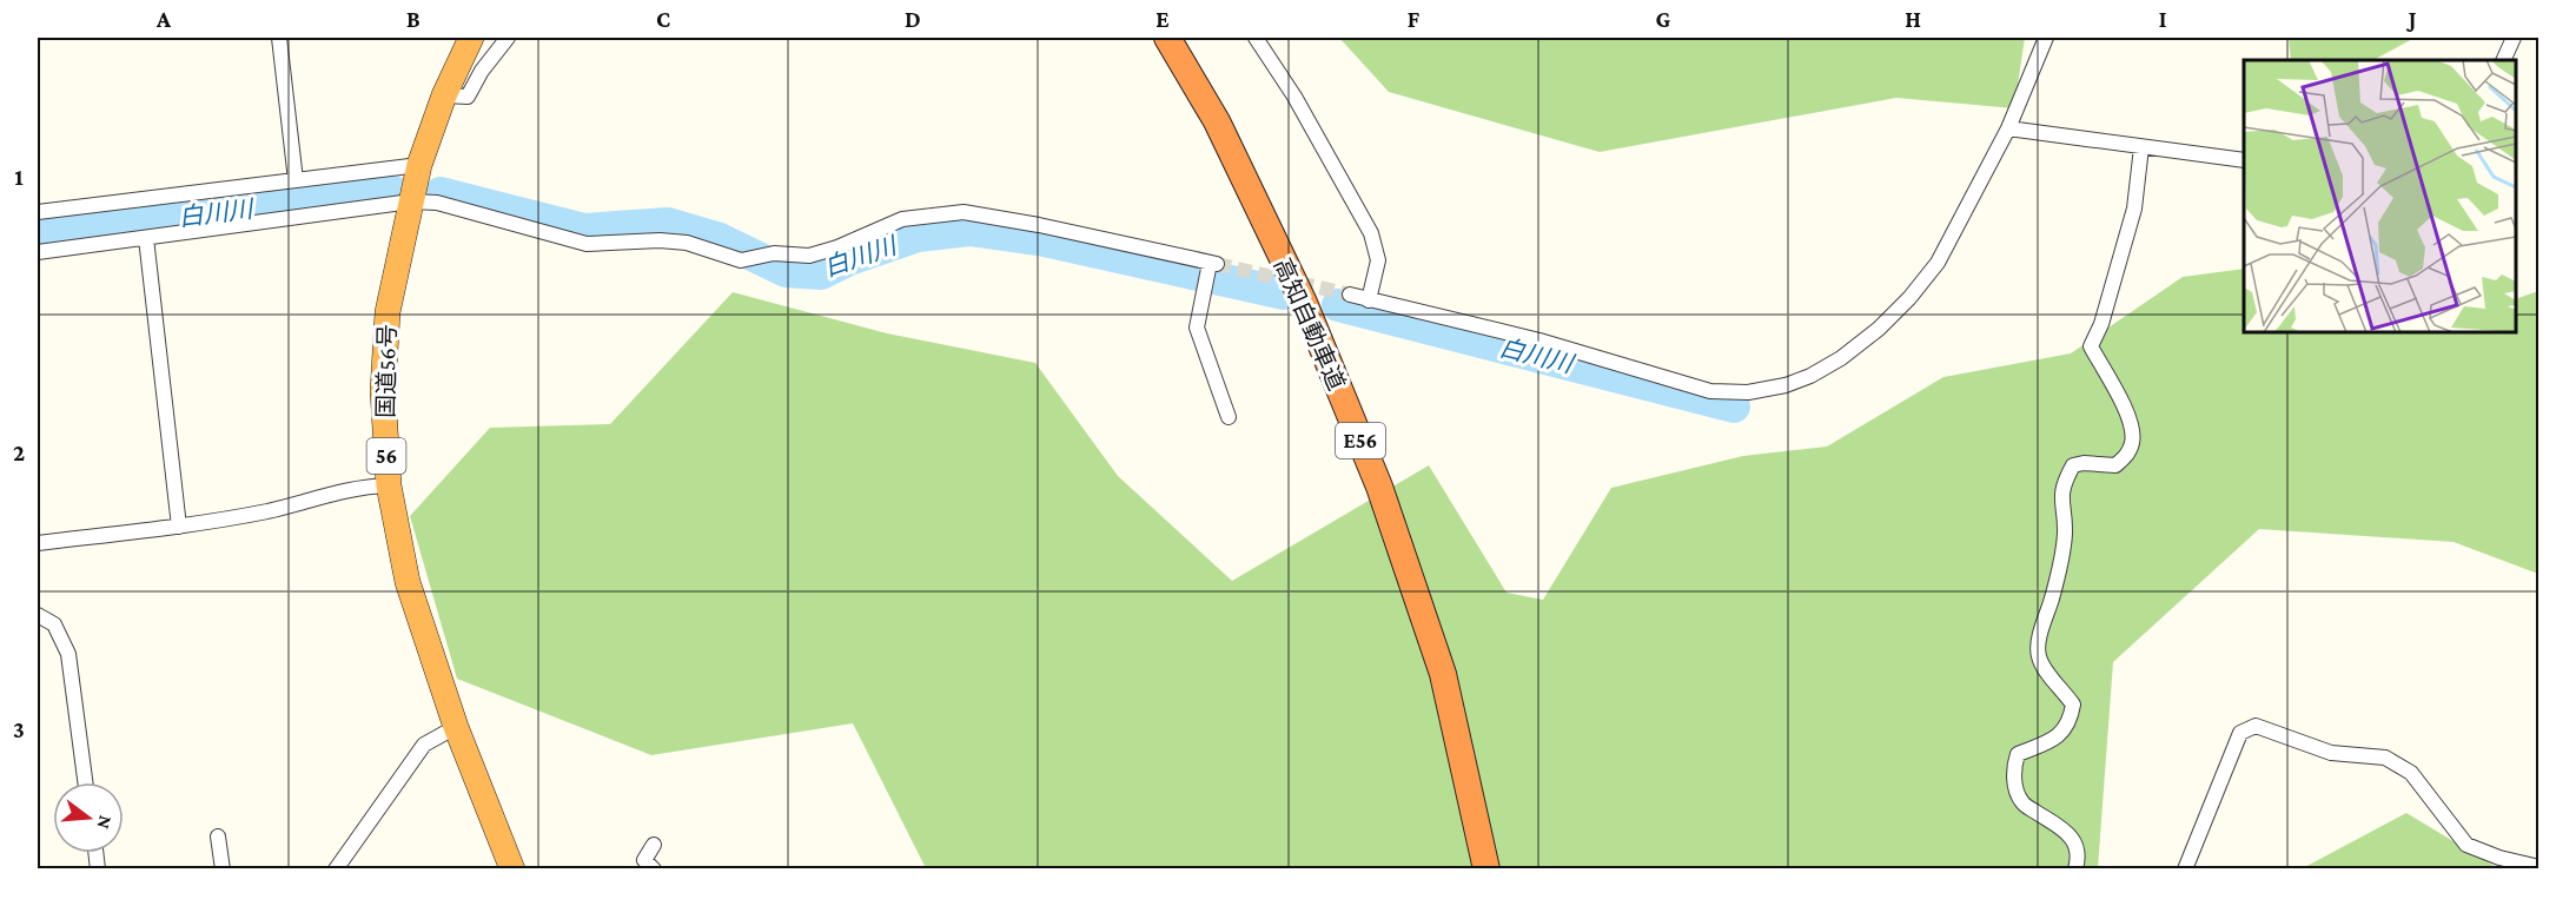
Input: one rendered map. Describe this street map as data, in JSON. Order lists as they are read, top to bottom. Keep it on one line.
{"streets":{"highway":["高知自動車道","国道56号","E56","56"]},"water":["白川川"],"north":"right","grid":{"columns":["A","B","C","D","E","F","G","H","I","J"],"rows":["1","2","3"]}}
